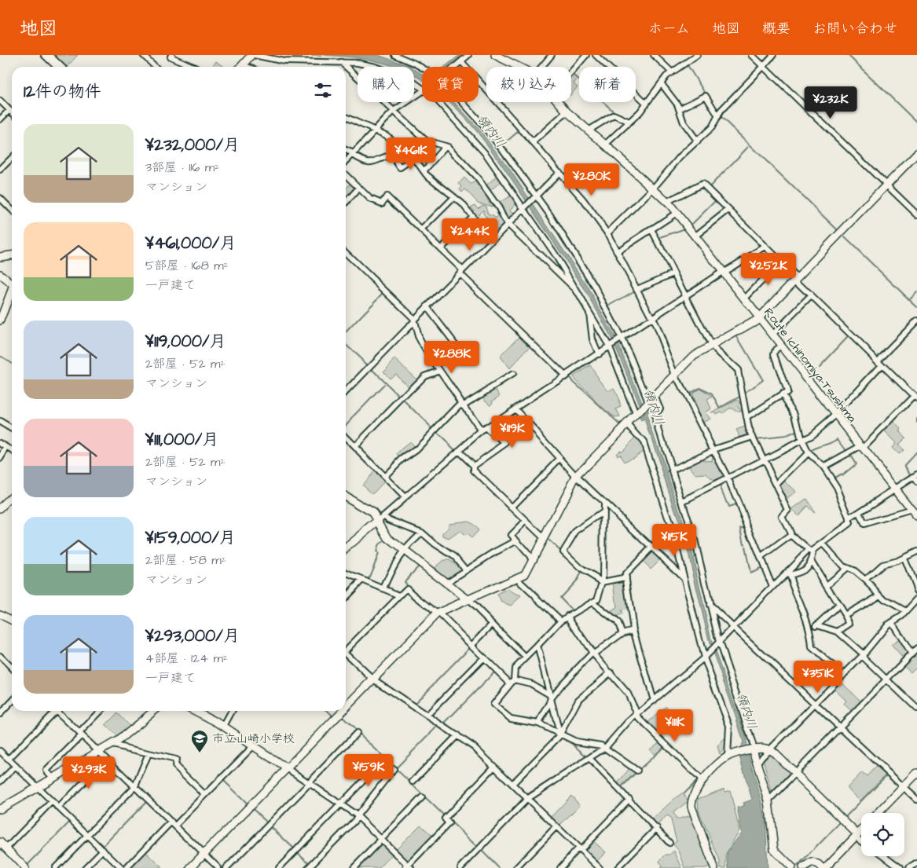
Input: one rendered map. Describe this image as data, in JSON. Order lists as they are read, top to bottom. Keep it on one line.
{"streets":{"street":["Route Ichinomiya-Tsushima"]},"water":["領内川"],"places":{"school or university":["市立山崎小学校"]},"page":{"header":"地図","nav":["ホーム","地図","概要","お問い合わせ"],"chip":["購入","賃貸","絞り込み","新着"],"heading":"12件の物件","price":["¥232K","¥461K","¥280K","¥244K","¥252K","¥288K","¥119K","¥115K","¥351K","¥111K","¥159K","¥293K"],"list":[{"name":"¥232,000/月","note":"3部屋 · 116 m² · マンション"},{"name":"¥461,000/月","note":"5部屋 · 168 m² · 一戸建て"},{"name":"¥119,000/月","note":"2部屋 · 52 m² · マンション"},{"name":"¥111,000/月","note":"2部屋 · 52 m² · マンション"},{"name":"¥159,000/月","note":"2部屋 · 58 m² · マンション"},{"name":"¥293,000/月","note":"4部屋 · 124 m² · 一戸建て"}]}}
